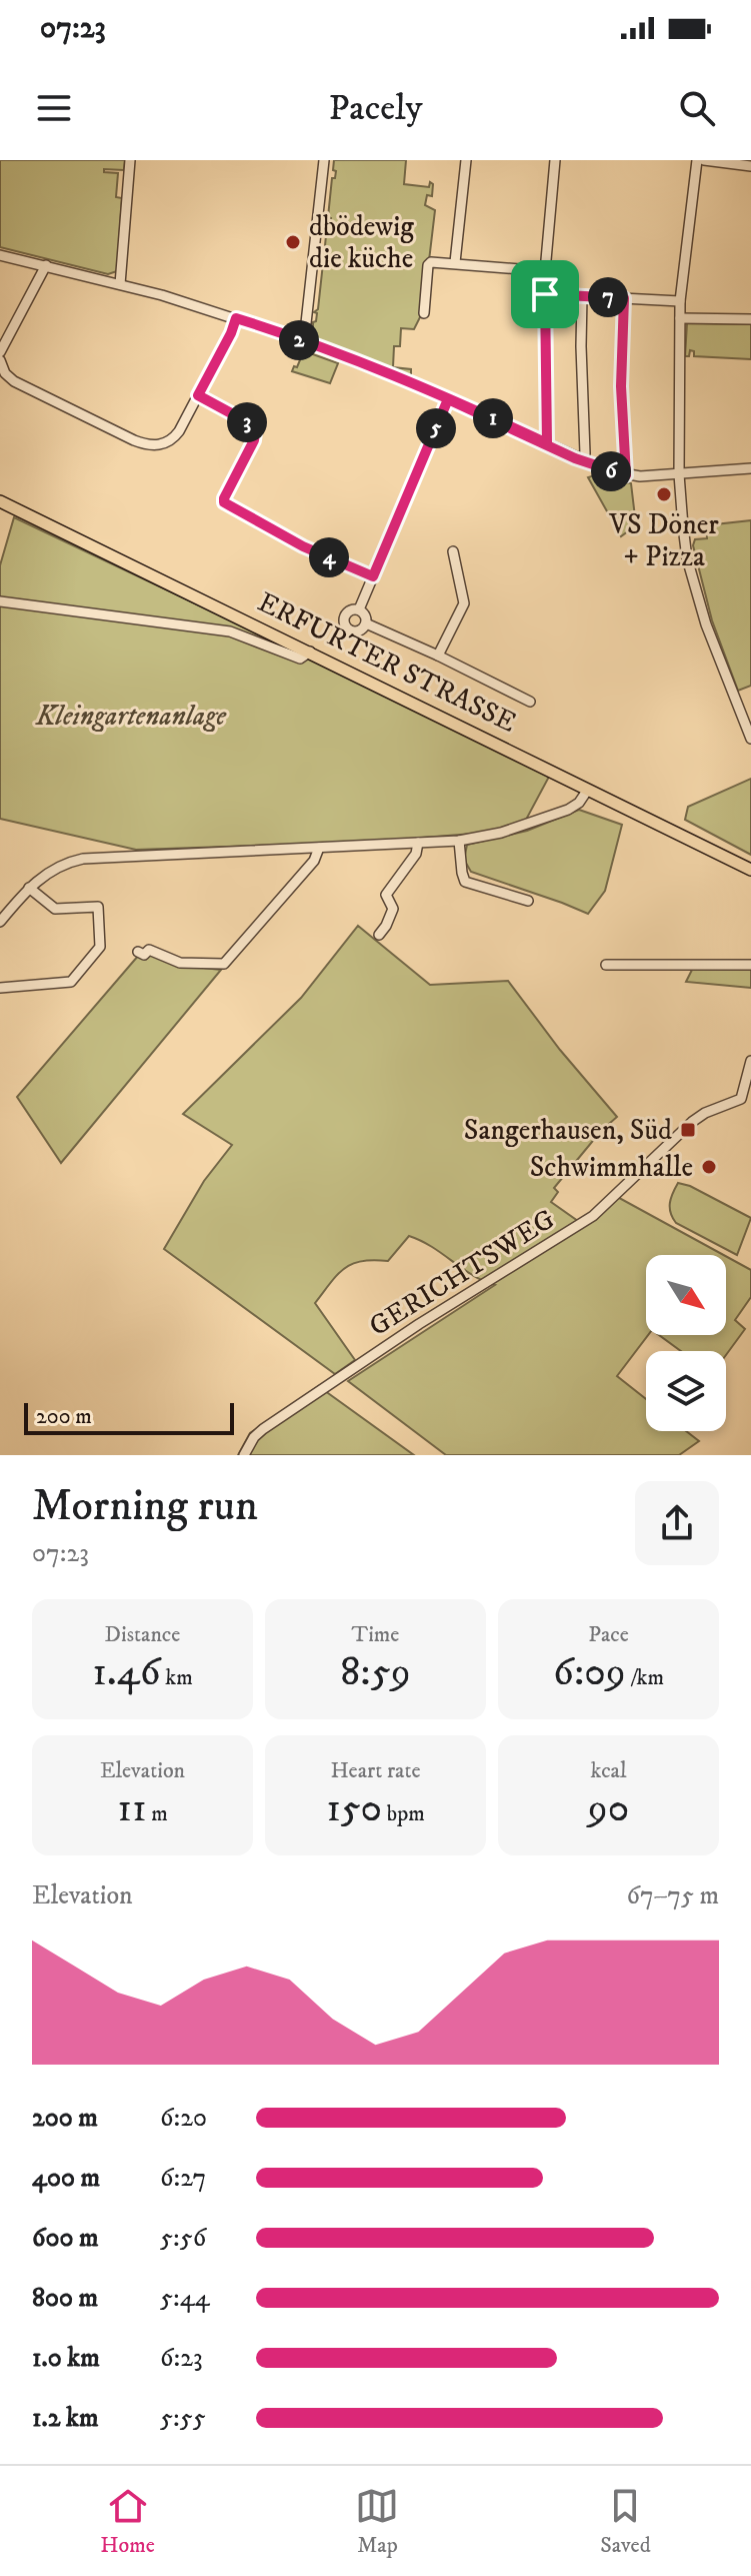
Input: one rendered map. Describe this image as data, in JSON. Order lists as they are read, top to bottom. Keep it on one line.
{"streets":{"main road":["ERFURTER STRASSE"],"street":["GERICHTSWEG"]},"parks":["Kleingartenanlage"],"places":{"other":["dbödewig die küche","VS Döner + Pizza","Schwimmhalle"],"transit":["Sangerhausen, Süd"]},"scale_bar":"200 m","north":"bottom right","page":{"status":"07:23","header":"Pacely","pins":["7","2","1","3","5","6","4"],"scale":"200 m","heading":["Morning run","07:23"],"stats":[["Distance","1.46 km"],["Time","8:59"],["Pace","6:09 /km"],["Elevation","11 m"],["Heart rate","150 bpm"],["kcal","90"]],"chart":["Elevation","67–75 m"],"list":[{"name":"200 m","note":"6:20"},{"name":"400 m","note":"6:27"},{"name":"600 m","note":"5:56"},{"name":"800 m","note":"5:44"},{"name":"1.0 km","note":"6:23"},{"name":"1.2 km","note":"5:55"}],"tabs":["Home","Map","Saved"]}}
